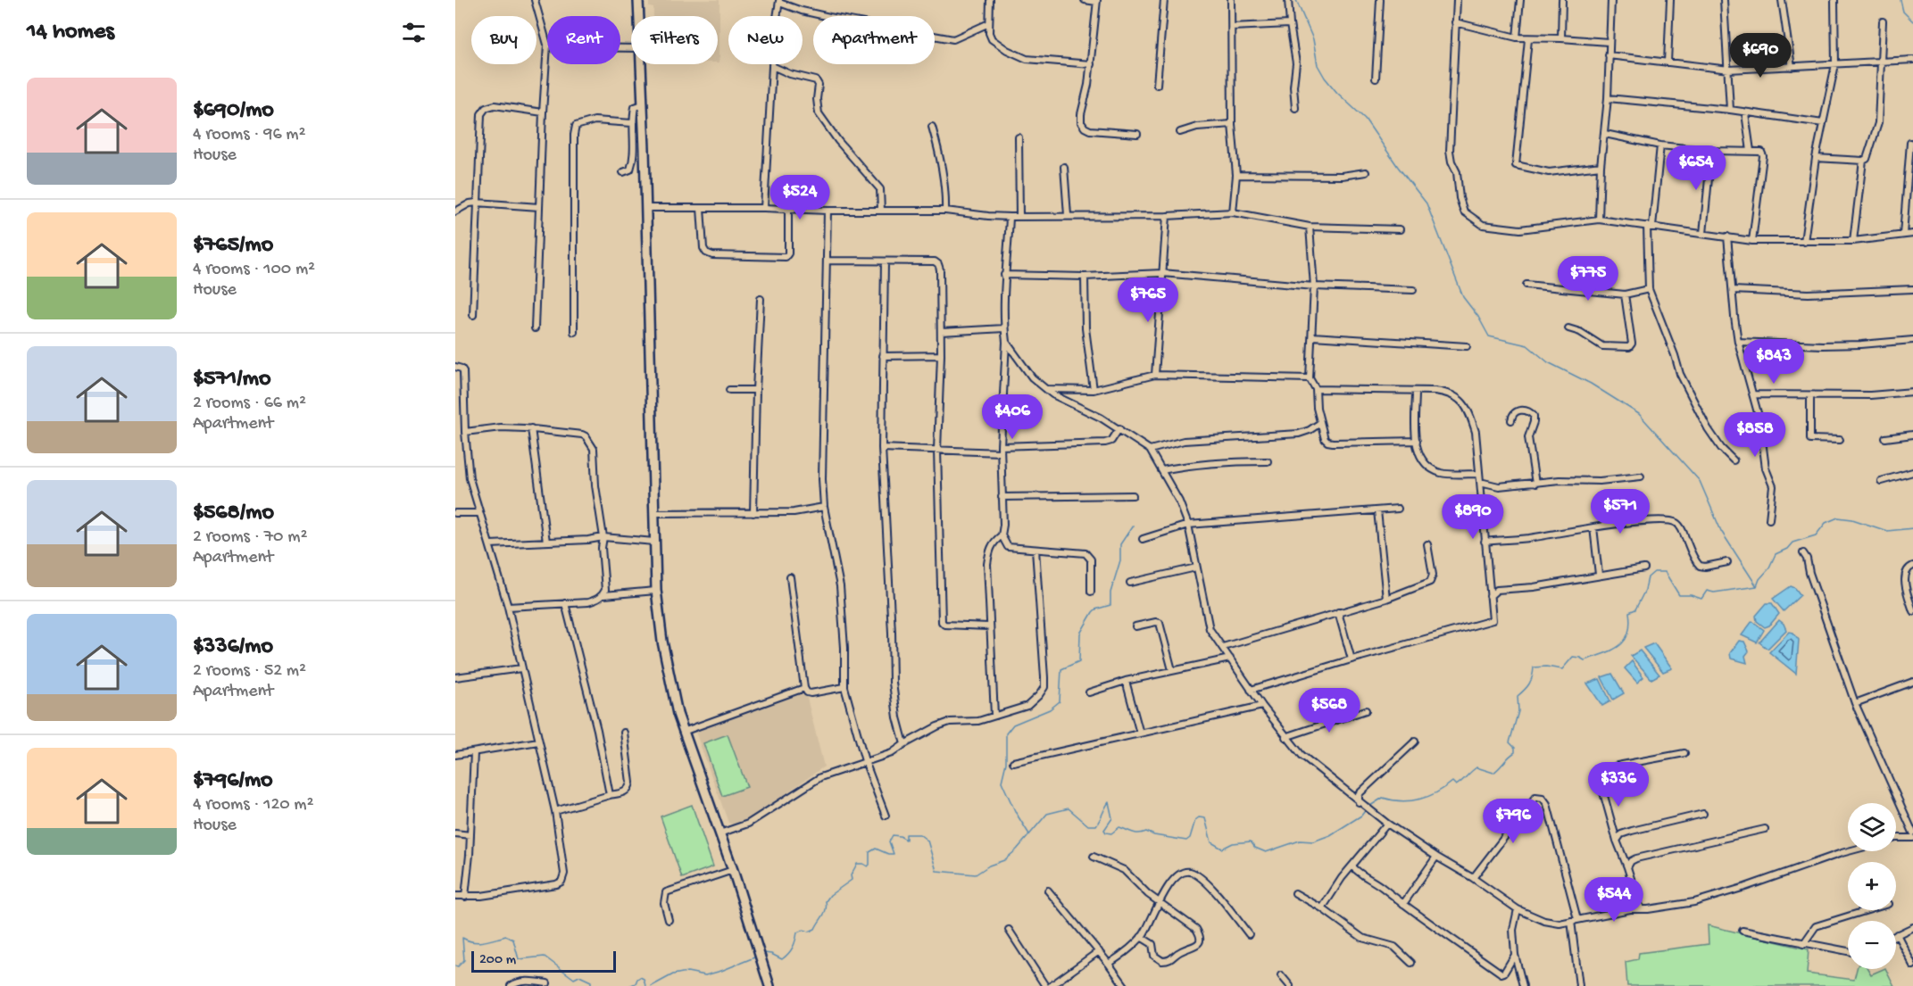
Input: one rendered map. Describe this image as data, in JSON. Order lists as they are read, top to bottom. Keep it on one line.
{"scale_bar":"200 m","page":{"heading":"14 homes","chip":["Buy","Rent","Filters","New","Apartment"],"price":["$690","$654","$524","$775","$765","$843","$406","$858","$571","$890","$568","$336","$796","$544"],"list":[{"name":"$690/mo","note":"4 rooms · 96 m² · House"},{"name":"$765/mo","note":"4 rooms · 100 m² · House"},{"name":"$571/mo","note":"2 rooms · 66 m² · Apartment"},{"name":"$568/mo","note":"2 rooms · 70 m² · Apartment"},{"name":"$336/mo","note":"2 rooms · 52 m² · Apartment"},{"name":"$796/mo","note":"4 rooms · 120 m² · House"}],"map_buttons":["+","−"],"scale":"200 m"}}
